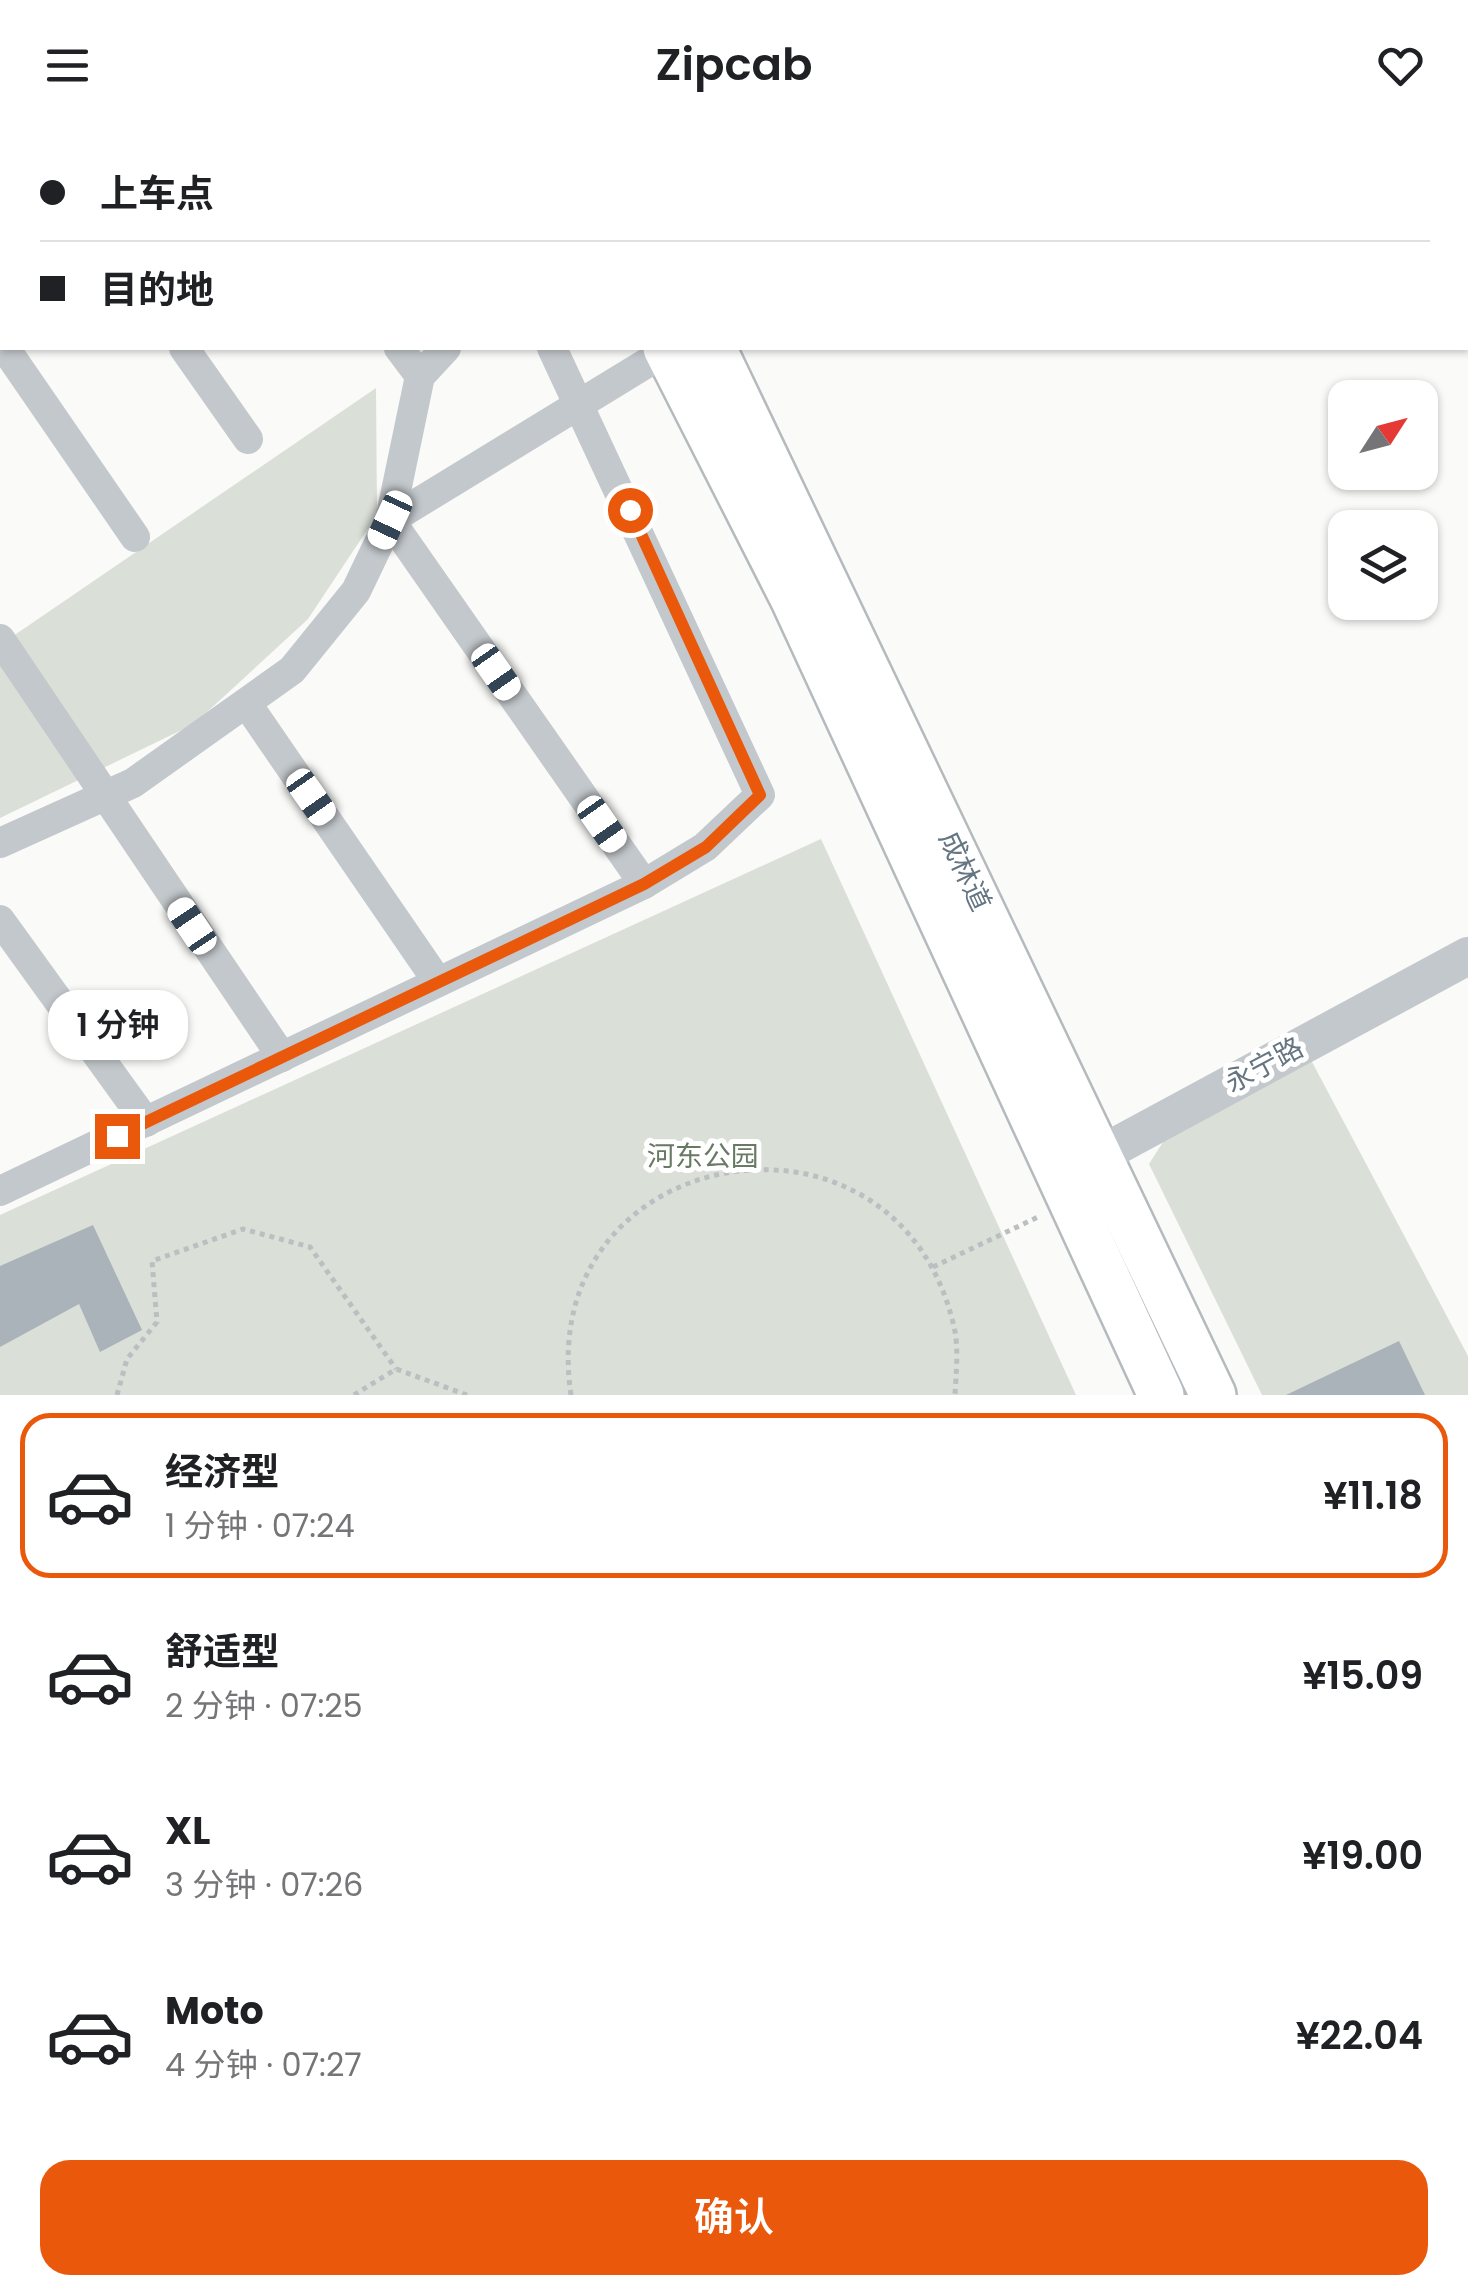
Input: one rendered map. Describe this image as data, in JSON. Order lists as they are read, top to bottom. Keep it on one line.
{"streets":{"main road":["成林道"],"street":["永宁路"]},"crossings":[["成林道","永宁路"]],"parks":["河东公园"],"north":"top right","page":{"header":"Zipcab","banner":["上车点","目的地"],"bubble":"1 分钟","list":[{"name":"经济型","note":"1 分钟 · 07:24","value":"¥11.18"},{"name":"舒适型","note":"2 分钟 · 07:25","value":"¥15.09"},{"name":"XL","note":"3 分钟 · 07:26","value":"¥19.00"},{"name":"Moto","note":"4 分钟 · 07:27","value":"¥22.04"}],"buttons":"确认"}}
